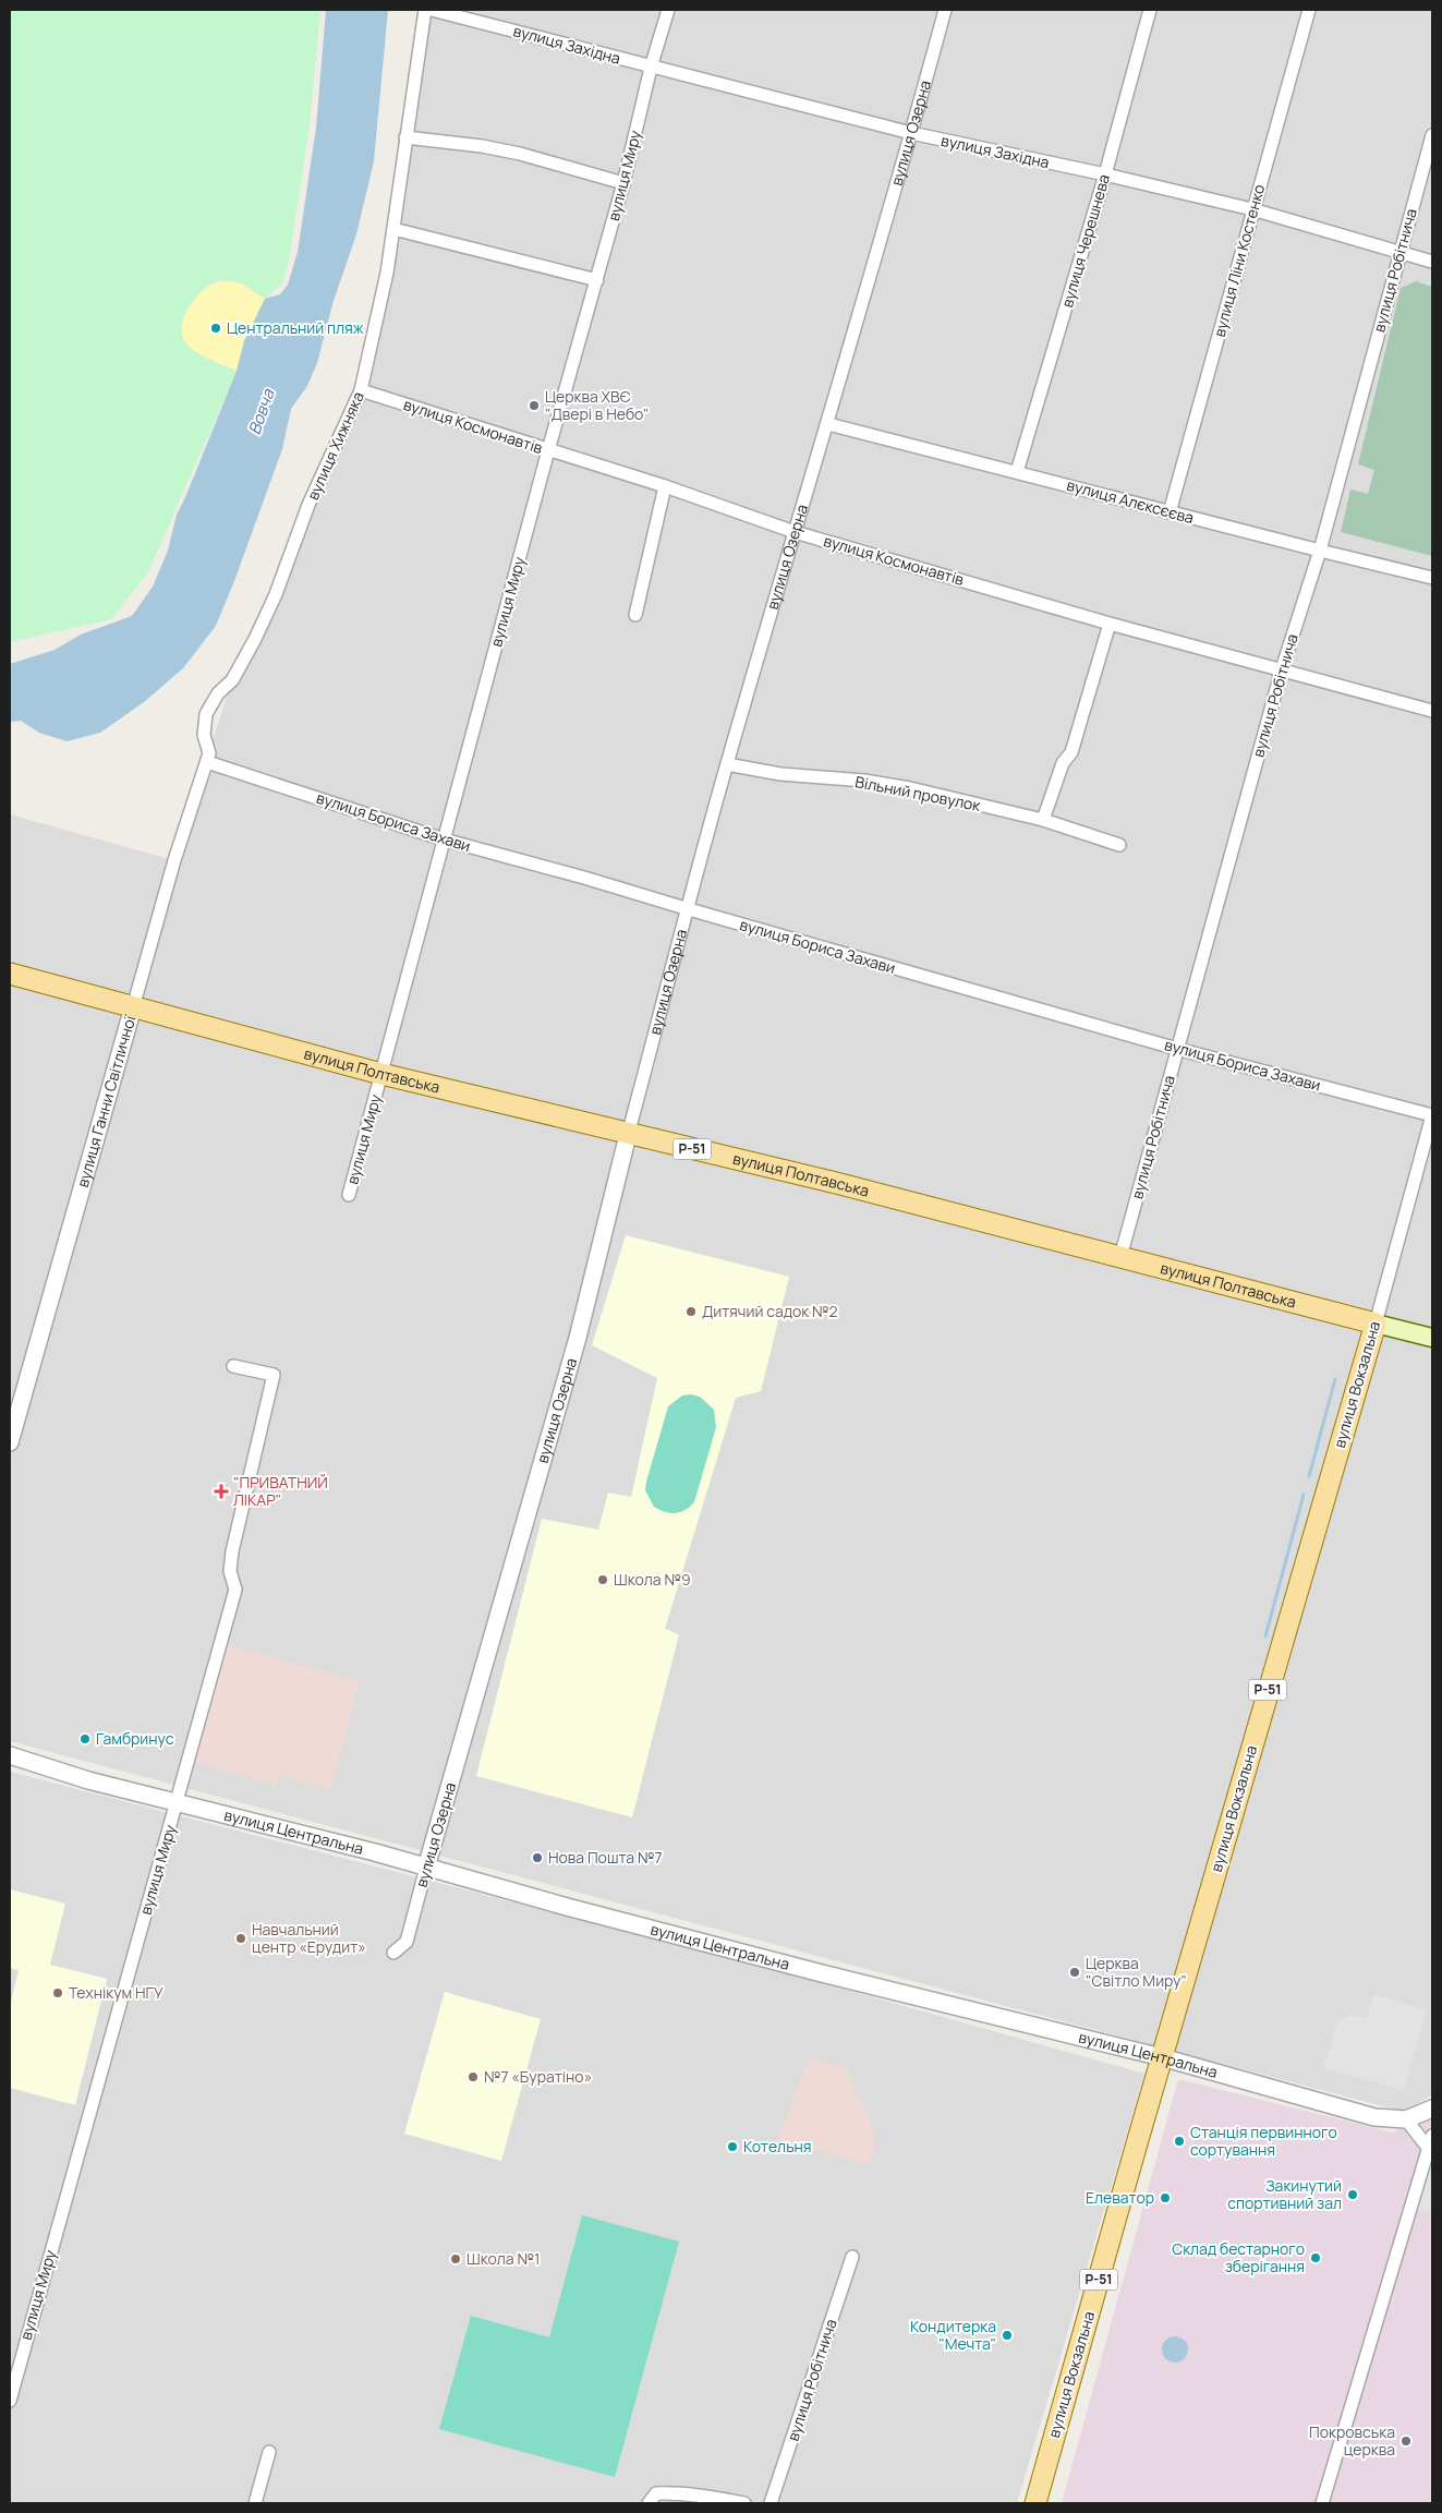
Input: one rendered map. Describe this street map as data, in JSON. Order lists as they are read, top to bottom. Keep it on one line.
{"streets":{"main road":["вулиця Полтавська","Р-51","вулиця Вокзальна"],"street":["вулиця Західна","вулиця Озерна","вулиця Миру","вулиця Черешнева","вулиця Ліни Костенко","вулиця Робітнича","вулиця Космонавтів","вулиця Хижняка","вулиця Алєксєєва","Вільний провулок","вулиця Бориса Захави","вулиця Ганни Світличної","вулиця Центральна"]},"crossings":[["вулиця Західна","вулиця Озерна"],["вулиця Західна","вулиця Миру"],["вулиця Західна","вулиця Черешнева"],["вулиця Західна","вулиця Ліни Костенко"],["вулиця Західна","вулиця Робітнича"],["вулиця Озерна","вулиця Космонавтів"],["вулиця Озерна","вулиця Алєксєєва"],["вулиця Озерна","Вільний провулок"],["вулиця Озерна","вулиця Бориса Захави"],["вулиця Озерна","вулиця Полтавська"],["вулиця Озерна","вулиця Центральна"],["вулиця Миру","вулиця Космонавтів"],["вулиця Миру","вулиця Бориса Захави"],["вулиця Миру","вулиця Полтавська"],["вулиця Миру","вулиця Центральна"],["вулиця Черешнева","вулиця Алєксєєва"],["вулиця Ліни Костенко","вулиця Алєксєєва"],["вулиця Робітнича","вулиця Космонавтів"],["вулиця Робітнича","вулиця Алєксєєва"],["вулиця Робітнича","вулиця Бориса Захави"],["вулиця Робітнича","вулиця Полтавська"],["вулиця Космонавтів","вулиця Хижняка"],["вулиця Хижняка","вулиця Бориса Захави"],["вулиця Хижняка","вулиця Ганни Світличної"],["вулиця Бориса Захави","вулиця Ганни Світличної"],["вулиця Бориса Захави","вулиця Вокзальна"],["вулиця Полтавська","вулиця Ганни Світличної"],["вулиця Полтавська","вулиця Вокзальна"],["вулиця Вокзальна","вулиця Центральна"]],"water":["Вовча"],"places":{"other":["Центральний пляж","Церква ХВЄ \"Двері в Небо\"","Дитячий садок №2","Школа №9","Гамбринус","Нова Пошта №7","Навчальний центр «Ерудит»","Церква \"Світло Миру\"","Технікум НГУ","№7 «Буратіно»","Станція первинного сортування","Котельня","Закинутий спортивний зал","Елеватор","Склад бестарного зберігання","Школа №1","Кондитерка \"Мечта\"","Покровська церква"],"health":["\"ПРИВАТНИЙ ЛІКАР\""]}}
